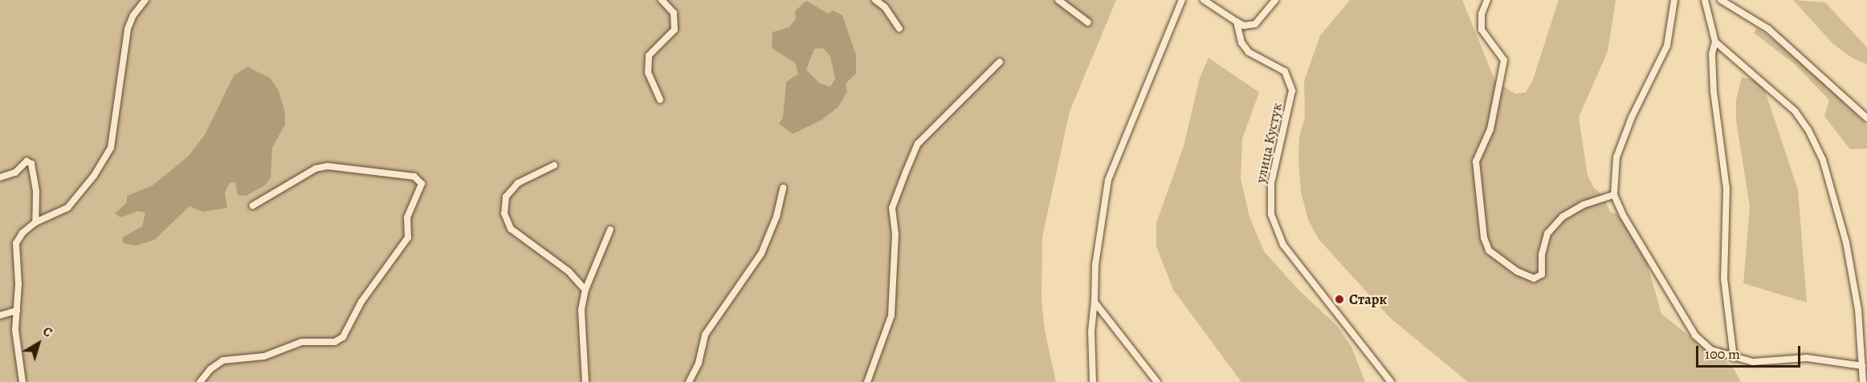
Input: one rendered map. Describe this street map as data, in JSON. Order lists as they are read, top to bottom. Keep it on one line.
{"streets":{"street":["улица Кустук"]},"places":["Старк"],"scale_bar":"100 m","north":"top right"}
